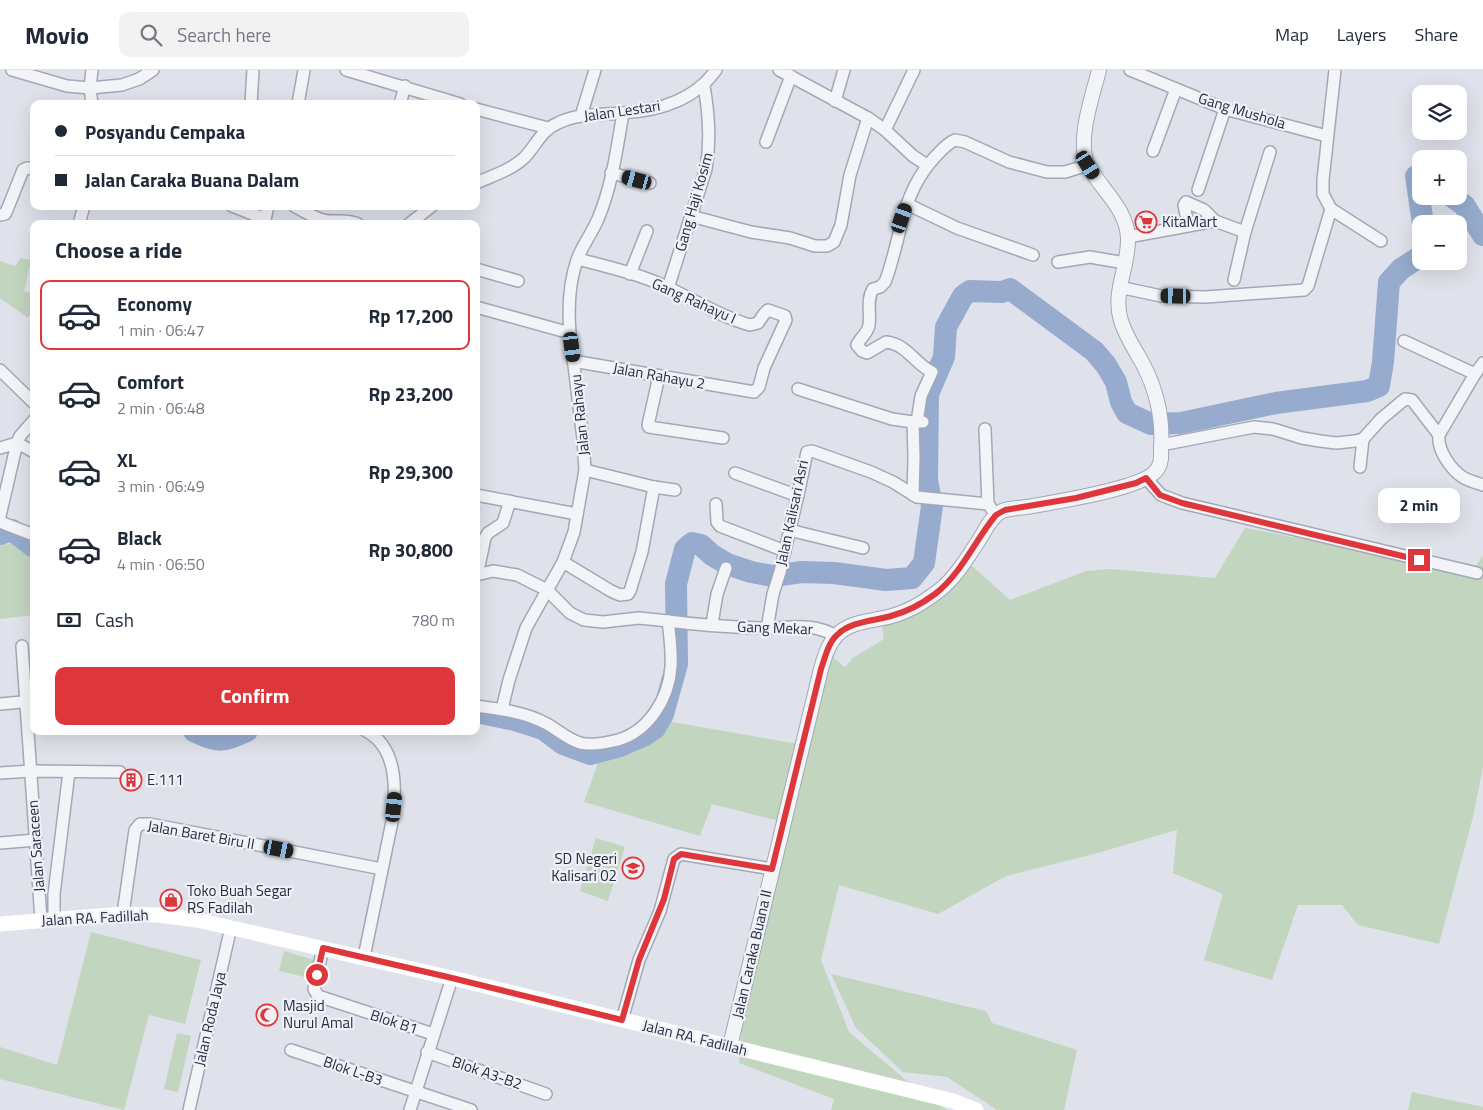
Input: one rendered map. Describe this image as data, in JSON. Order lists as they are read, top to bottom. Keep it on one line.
{"streets":{"main road":["Jalan RA. Fadillah"],"street":["Jalan Lestari","Gang Mushola","Gang Haji Kosim","Gang Rahayu I","Jalan Rahayu 2","Jalan Rahayu","Jalan Kalisari Asri","Gang Mekar","Jalan Baret Biru II","Jalan Saraceen","Jalan Caraka Buana II","Jalan Roda Jaya","Blok B1","Blok L-B3","Blok A3-B2"]},"crossings":[["Jalan Lestari","Gang Haji Kosim"],["Jalan Lestari","Jalan Rahayu"],["Gang Haji Kosim","Gang Rahayu I"],["Gang Rahayu I","Jalan Rahayu 2"],["Gang Rahayu I","Jalan Rahayu"],["Jalan Rahayu 2","Jalan Rahayu"],["Jalan Rahayu","Gang Mekar"],["Jalan Kalisari Asri","Gang Mekar"],["Gang Mekar","Jalan Caraka Buana II"],["Jalan Baret Biru II","Jalan RA. Fadillah"],["Jalan Saraceen","Jalan RA. Fadillah"],["Jalan RA. Fadillah","Jalan Caraka Buana II"],["Jalan RA. Fadillah","Jalan Roda Jaya"],["Jalan RA. Fadillah","Blok B1"]],"places":{"supermarket":["KitaMart"],"building":["E.111"],"school or university":["SD Negeri Kalisari 02"],"shop":["Toko Buah Segar RS Fadilah"],"mosque":["Masjid Nurul Amal"]},"page":{"header":"Movio","search":"Search here","nav":["Map","Layers","Share"],"map_buttons":["+","−"],"banner":["Posyandu Cempaka","Jalan Caraka Buana Dalam"],"heading":"Choose a ride","list":[{"name":"Economy","note":"1 min · 06:47","value":"Rp 17,200"},{"name":"Comfort","note":"2 min · 06:48","value":"Rp 23,200"},{"name":"XL","note":"3 min · 06:49","value":"Rp 29,300"},{"name":"Black","note":"4 min · 06:50","value":"Rp 30,800"}],"bubble":"2 min","pay":["Cash","780 m"],"buttons":"Confirm"}}
